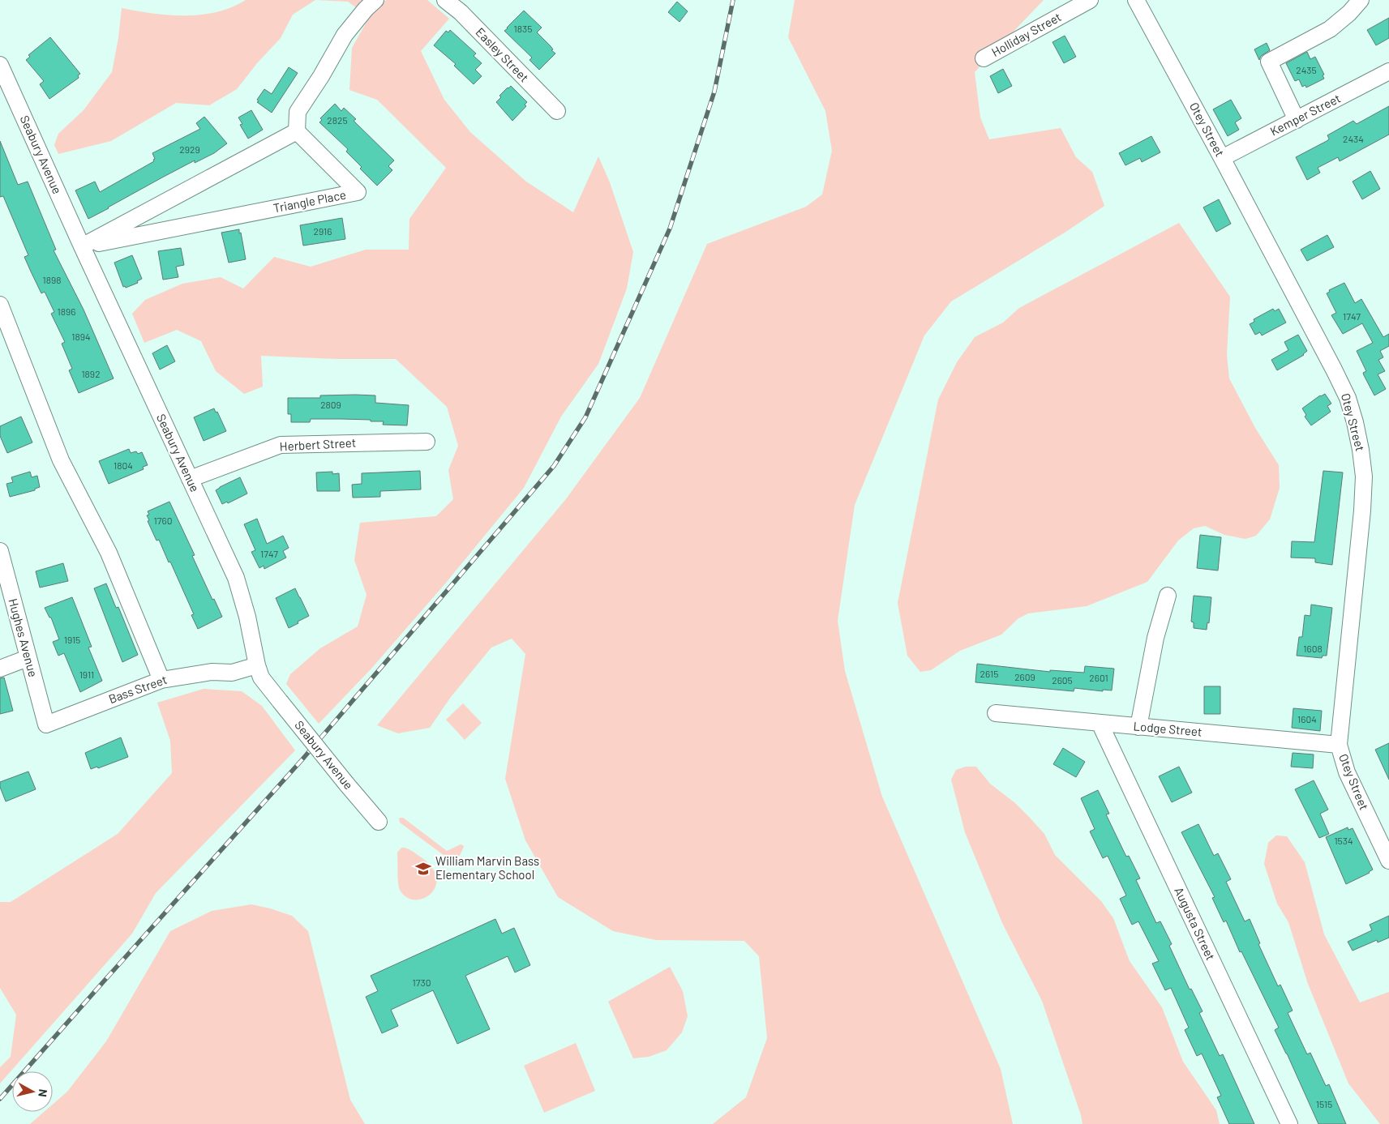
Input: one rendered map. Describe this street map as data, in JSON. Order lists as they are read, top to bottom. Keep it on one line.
{"streets":{"street":["Holliday Street","Easley Street","Kemper Street","Otey Street","Seabury Avenue","Triangle Place","Herbert Street","Hughes Avenue","Bass Street","Lodge Street","Augusta Street"]},"crossings":[["Kemper Street","Otey Street"],["Otey Street","Lodge Street"],["Seabury Avenue","Triangle Place"],["Seabury Avenue","Herbert Street"],["Seabury Avenue","Bass Street"],["Hughes Avenue","Bass Street"],["Lodge Street","Augusta Street"]],"places":{"school or university":["William Marvin Bass Elementary School"]},"house_numbers":["1835","2435","2825","2434","2929","2916","1898","1896","1747","1894","1892","2809","1804","1760","1747","1915","1608","2615","1911","2609","2601","2605","1604","1534","1730","1515"],"north":"right"}
